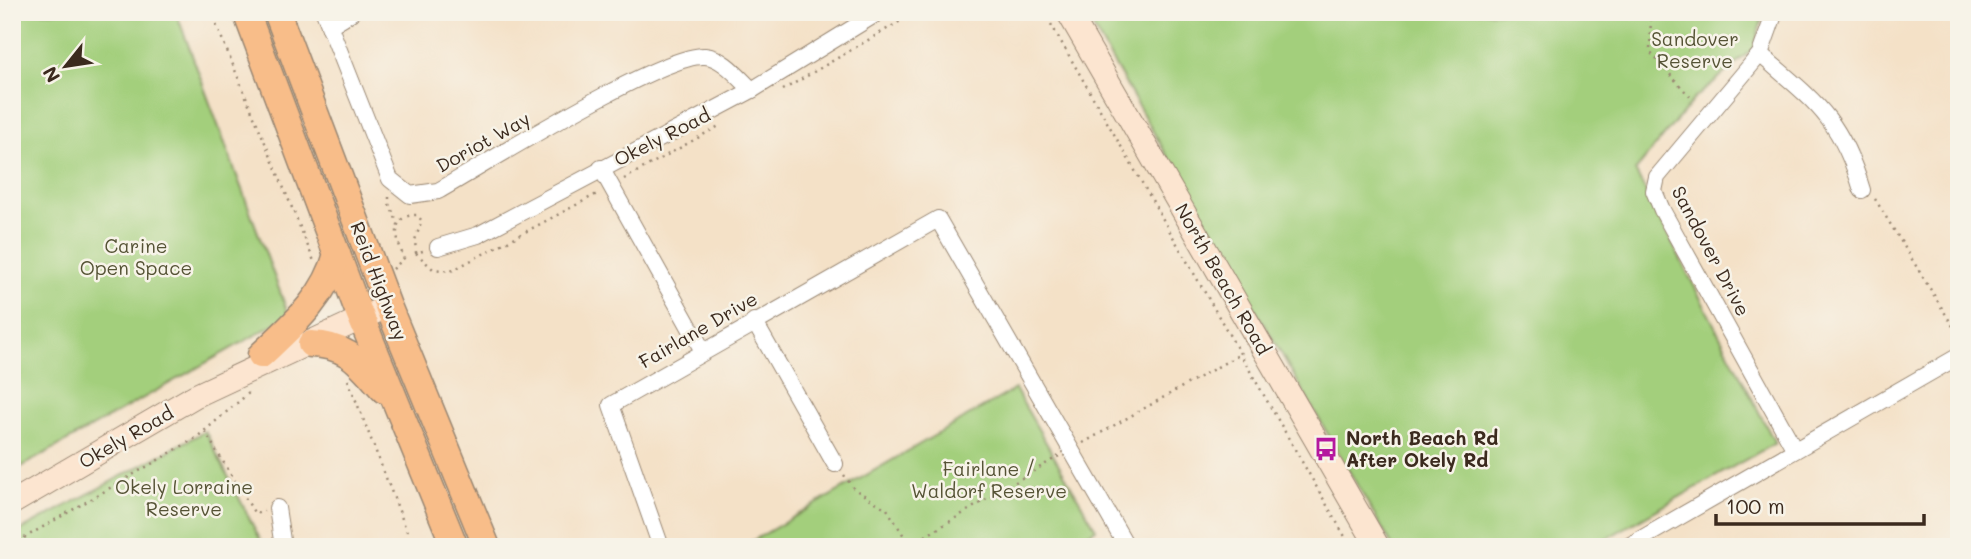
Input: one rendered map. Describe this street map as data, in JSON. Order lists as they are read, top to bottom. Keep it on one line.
{"streets":{"highway":["Reid Highway"],"main road":["Okely Road","North Beach Road"],"street":["Doriot Way","Sandover Drive","Fairlane Drive"]},"crossings":[["Okely Road","Doriot Way"],["Okely Road","Reid Highway"]],"parks":["Sandover Reserve","Carine Open Space","Fairlane / Waldorf Reserve","Okely Lorraine Reserve"],"places":{"bus stop":["North Beach Rd After Okely Rd"]},"scale_bar":"100 m","north":"bottom left"}
